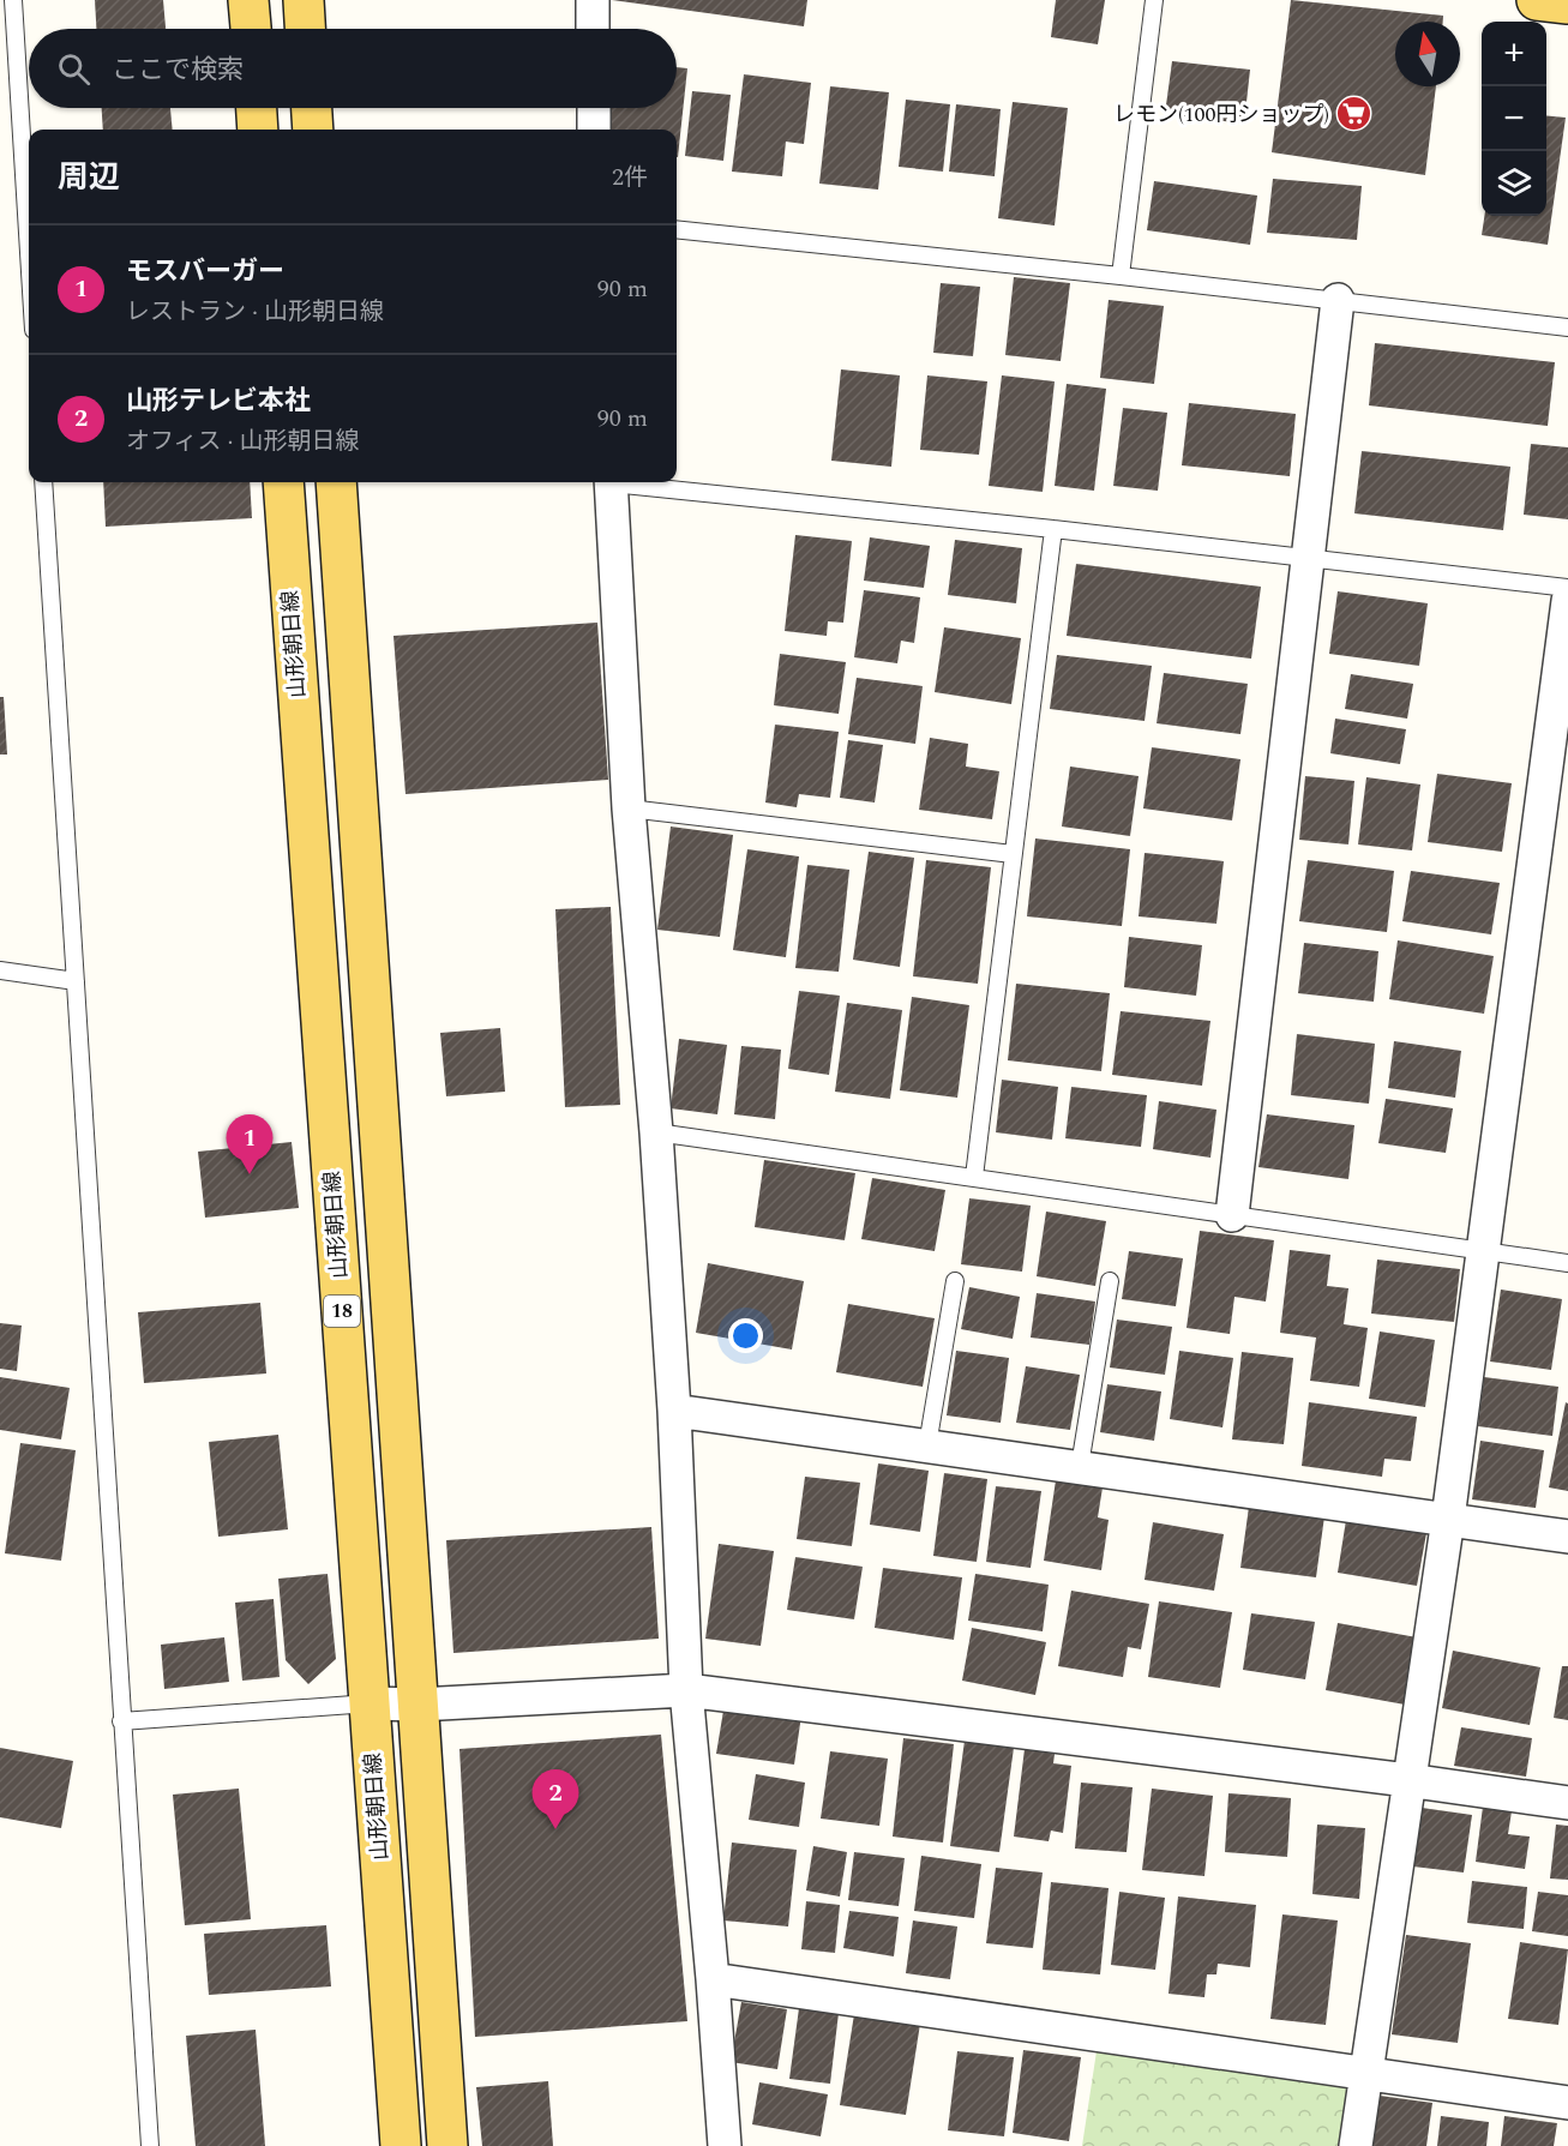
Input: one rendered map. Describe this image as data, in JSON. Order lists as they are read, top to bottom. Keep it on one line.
{"streets":{"main road":["山形朝日線","18"]},"places":{"supermarket":["レモン(100円ショップ)"]},"north":"top","page":{"map_buttons":["+","−"],"search":"ここで検索","heading":["周辺","2件"],"list":[{"mark":"1","name":"モスバーガー","note":"レストラン · 山形朝日線","value":"90 m"},{"mark":"2","name":"山形テレビ本社","note":"オフィス · 山形朝日線","value":"90 m"}],"pins":["1","2"]}}
